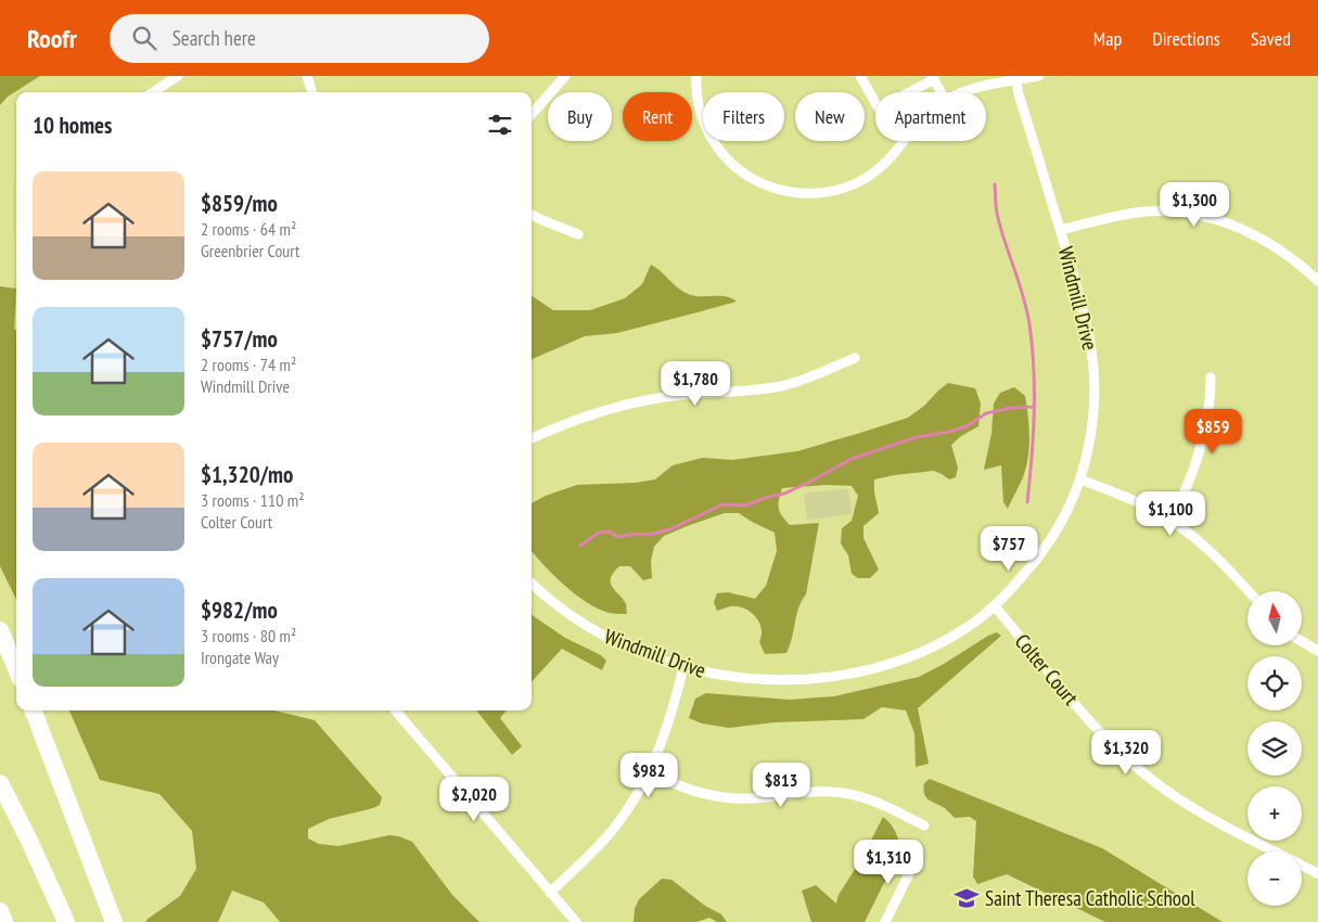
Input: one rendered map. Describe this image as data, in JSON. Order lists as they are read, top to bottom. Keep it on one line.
{"streets":{"street":["Windmill Drive","Colter Court"]},"crossings":[["Windmill Drive","Colter Court"]],"places":{"school or university":["Saint Theresa Catholic School"]},"north":"top","page":{"header":"Roofr","search":"Search here","nav":["Map","Directions","Saved"],"chip":["Buy","Rent","Filters","New","Apartment"],"heading":"10 homes","list":[{"name":"$859/mo","note":"2 rooms · 64 m² · Greenbrier Court"},{"name":"$757/mo","note":"2 rooms · 74 m² · Windmill Drive"},{"name":"$1,320/mo","note":"3 rooms · 110 m² · Colter Court"},{"name":"$982/mo","note":"3 rooms · 80 m² · Irongate Way"}],"price":["$1,300","$1,780","$859","$1,100","$757","$1,320","$982","$813","$2,020","$1,310"],"map_buttons":["+","−"]}}
